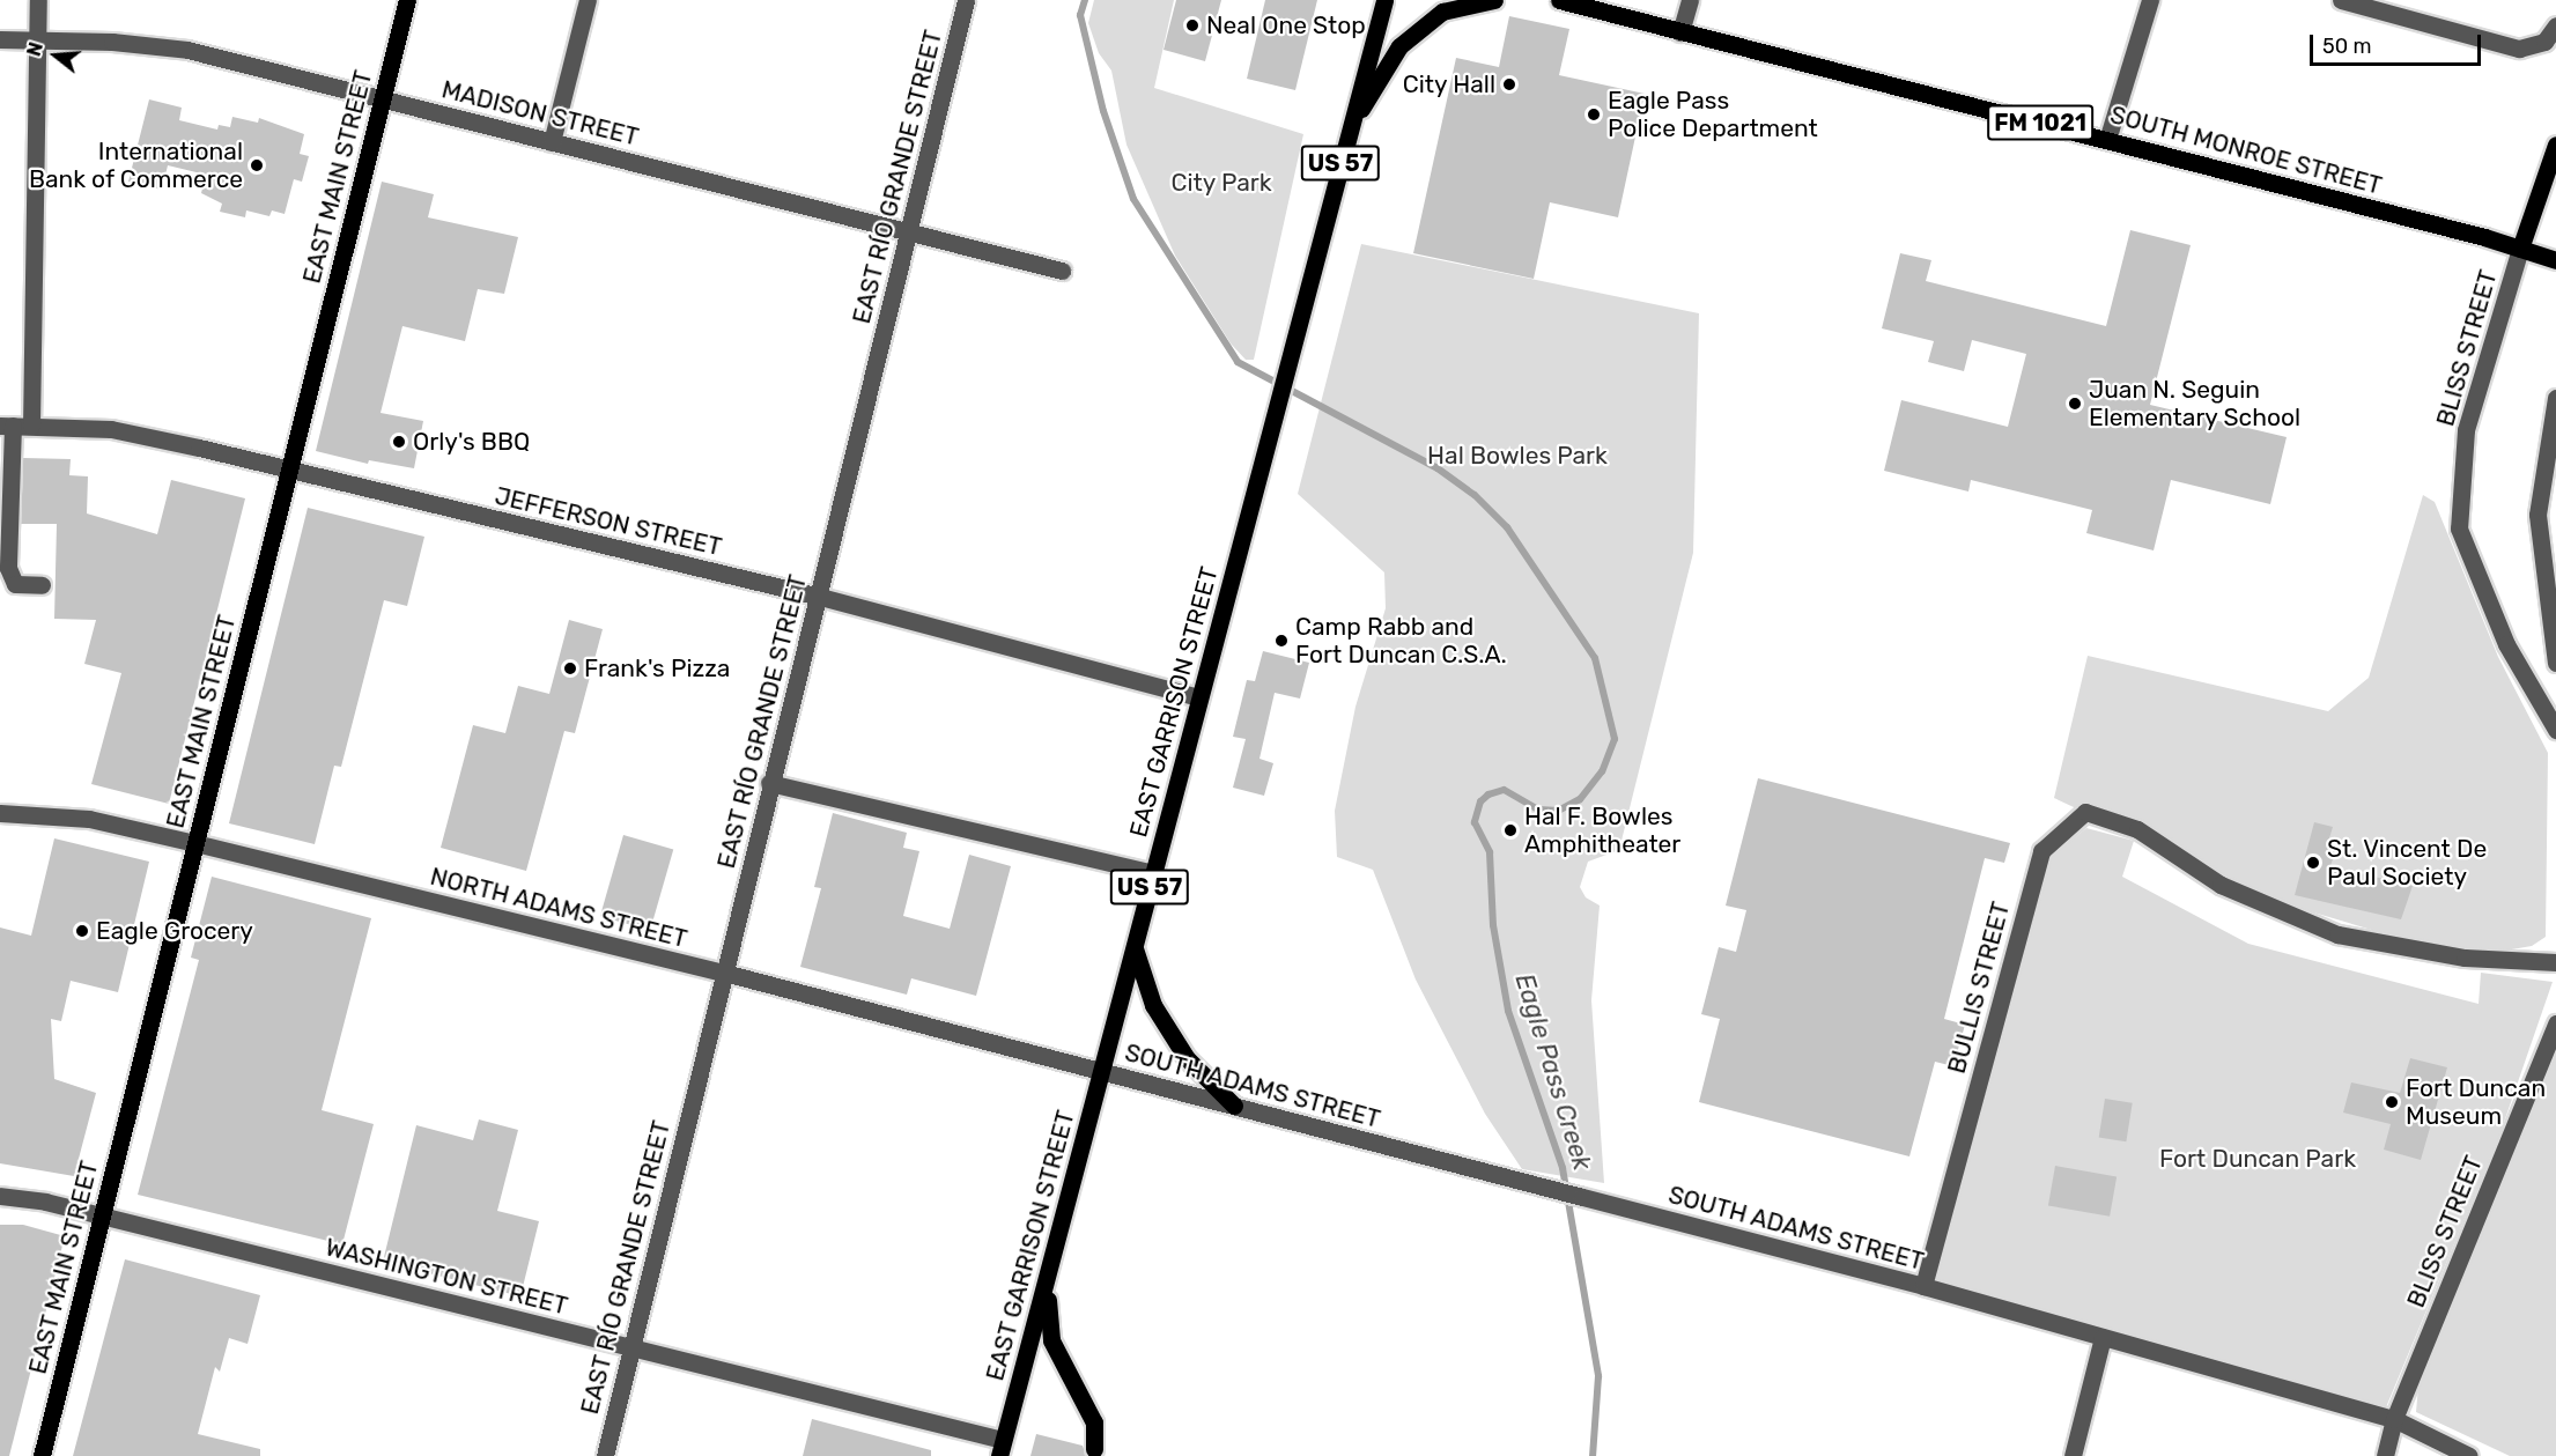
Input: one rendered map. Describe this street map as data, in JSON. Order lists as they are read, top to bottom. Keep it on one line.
{"streets":{"main road":["FM 1021","SOUTH MONROE STREET","US 57","EAST MAIN STREET","EAST GARRISON STREET"],"street":["MADISON STREET","EAST RÍO GRANDE STREET","BLISS STREET","JEFFERSON STREET","NORTH ADAMS STREET","BULLIS STREET","SOUTH ADAMS STREET","WASHINGTON STREET"]},"crossings":[["MADISON STREET","EAST MAIN STREET"],["MADISON STREET","EAST RÍO GRANDE STREET"],["SOUTH MONROE STREET","BLISS STREET"],["US 57","EAST GARRISON STREET"],["EAST MAIN STREET","JEFFERSON STREET"],["EAST MAIN STREET","NORTH ADAMS STREET"],["EAST MAIN STREET","WASHINGTON STREET"],["EAST RÍO GRANDE STREET","JEFFERSON STREET"],["EAST RÍO GRANDE STREET","NORTH ADAMS STREET"],["EAST RÍO GRANDE STREET","WASHINGTON STREET"],["BLISS STREET","SOUTH ADAMS STREET"],["JEFFERSON STREET","EAST GARRISON STREET"],["EAST GARRISON STREET","NORTH ADAMS STREET"],["EAST GARRISON STREET","SOUTH ADAMS STREET"],["EAST GARRISON STREET","WASHINGTON STREET"],["NORTH ADAMS STREET","SOUTH ADAMS STREET"],["BULLIS STREET","SOUTH ADAMS STREET"]],"water":["Eagle Pass Creek"],"parks":["City Park","Hal Bowles Park","Fort Duncan Park"],"places":["Neal One Stop","City Hall","Eagle Pass Police Department","International Bank of Commerce","Juan N. Seguin Elementary School","Orly's BBQ","Camp Rabb and Fort Duncan C.S.A.","Frank's Pizza","Hal F. Bowles Amphitheater","St. Vincent De Paul Society","Eagle Grocery","Fort Duncan Museum"],"scale_bar":"50 m","north":"left"}
